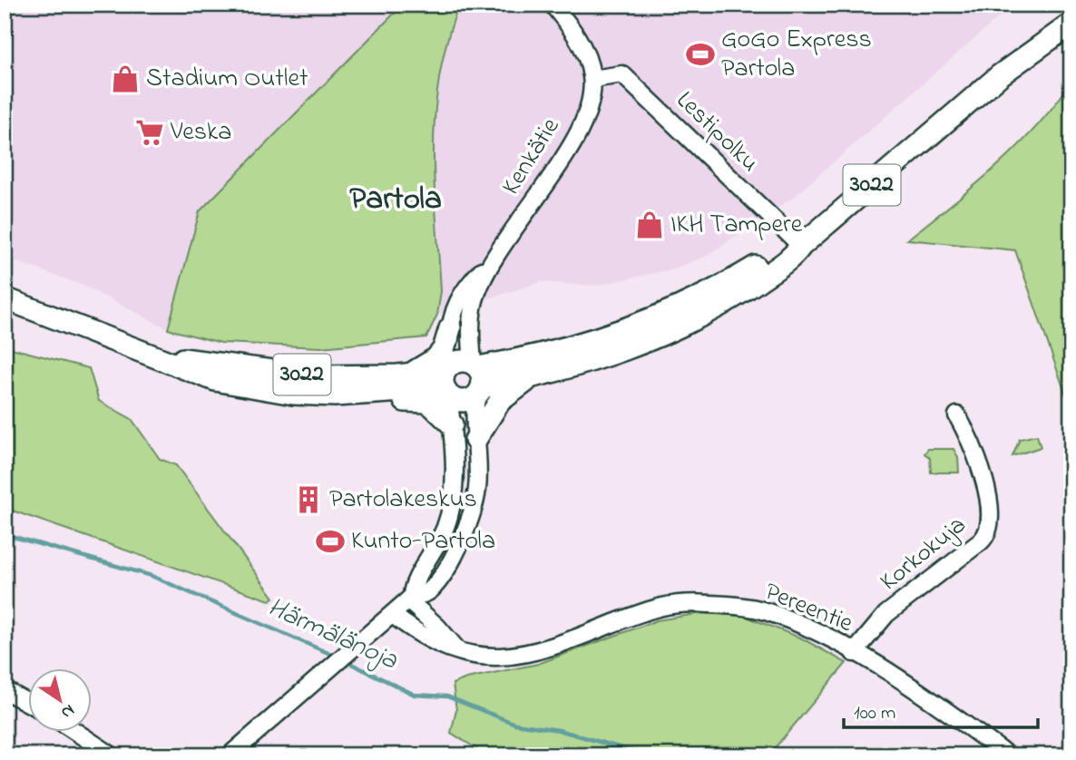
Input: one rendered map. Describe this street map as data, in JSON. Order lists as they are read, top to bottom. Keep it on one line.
{"streets":{"main road":["3022"],"street":["Lestipolku","Kenkätie","Korkokuja","Pereentie"]},"crossings":[["Lestipolku","Kenkätie"],["Lestipolku","3022"],["Kenkätie","3022"],["Korkokuja","Pereentie"]],"districts":["Partola"],"water":["Härmälänoja"],"places":{"sports":["GoGo Express Partola","Kunto-Partola"],"shop":["Stadium Outlet","IKH Tampere"],"supermarket":["Veska"],"building":["Partolakeskus"]},"scale_bar":"100 m","north":"bottom right"}
